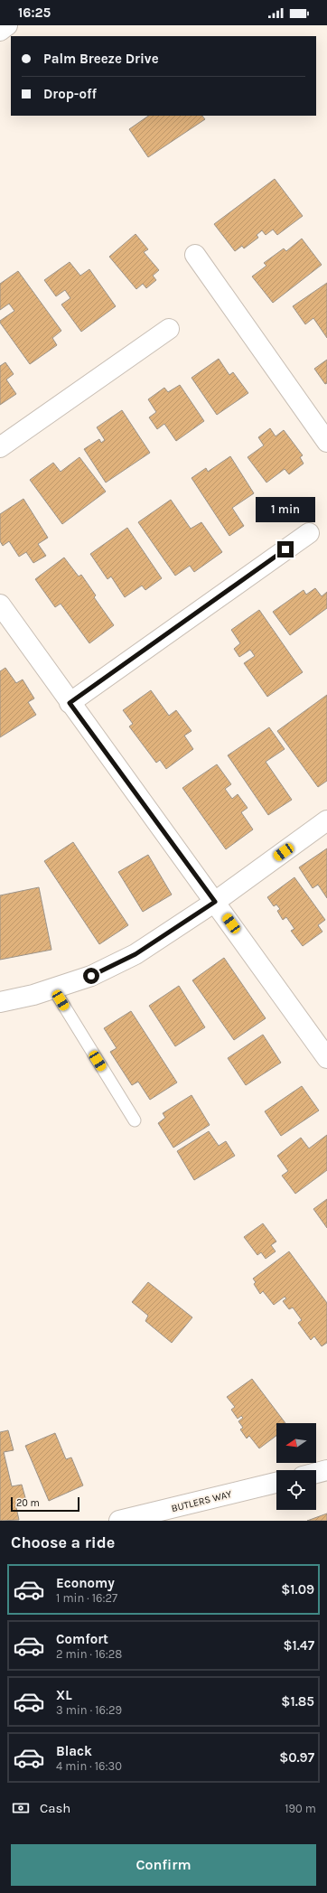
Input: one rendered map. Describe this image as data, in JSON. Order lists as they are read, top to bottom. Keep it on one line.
{"streets":{"street":["BUTLERS WAY"]},"scale_bar":"20 m","north":"left","page":{"status":"16:25","banner":["Palm Breeze Drive","Drop-off"],"bubble":"1 min","scale":"20 m","heading":"Choose a ride","list":[{"name":"Economy","note":"1 min · 16:27","value":"$1.09"},{"name":"Comfort","note":"2 min · 16:28","value":"$1.47"},{"name":"XL","note":"3 min · 16:29","value":"$1.85"},{"name":"Black","note":"4 min · 16:30","value":"$0.97"}],"pay":["Cash","190 m"],"buttons":"Confirm"}}
